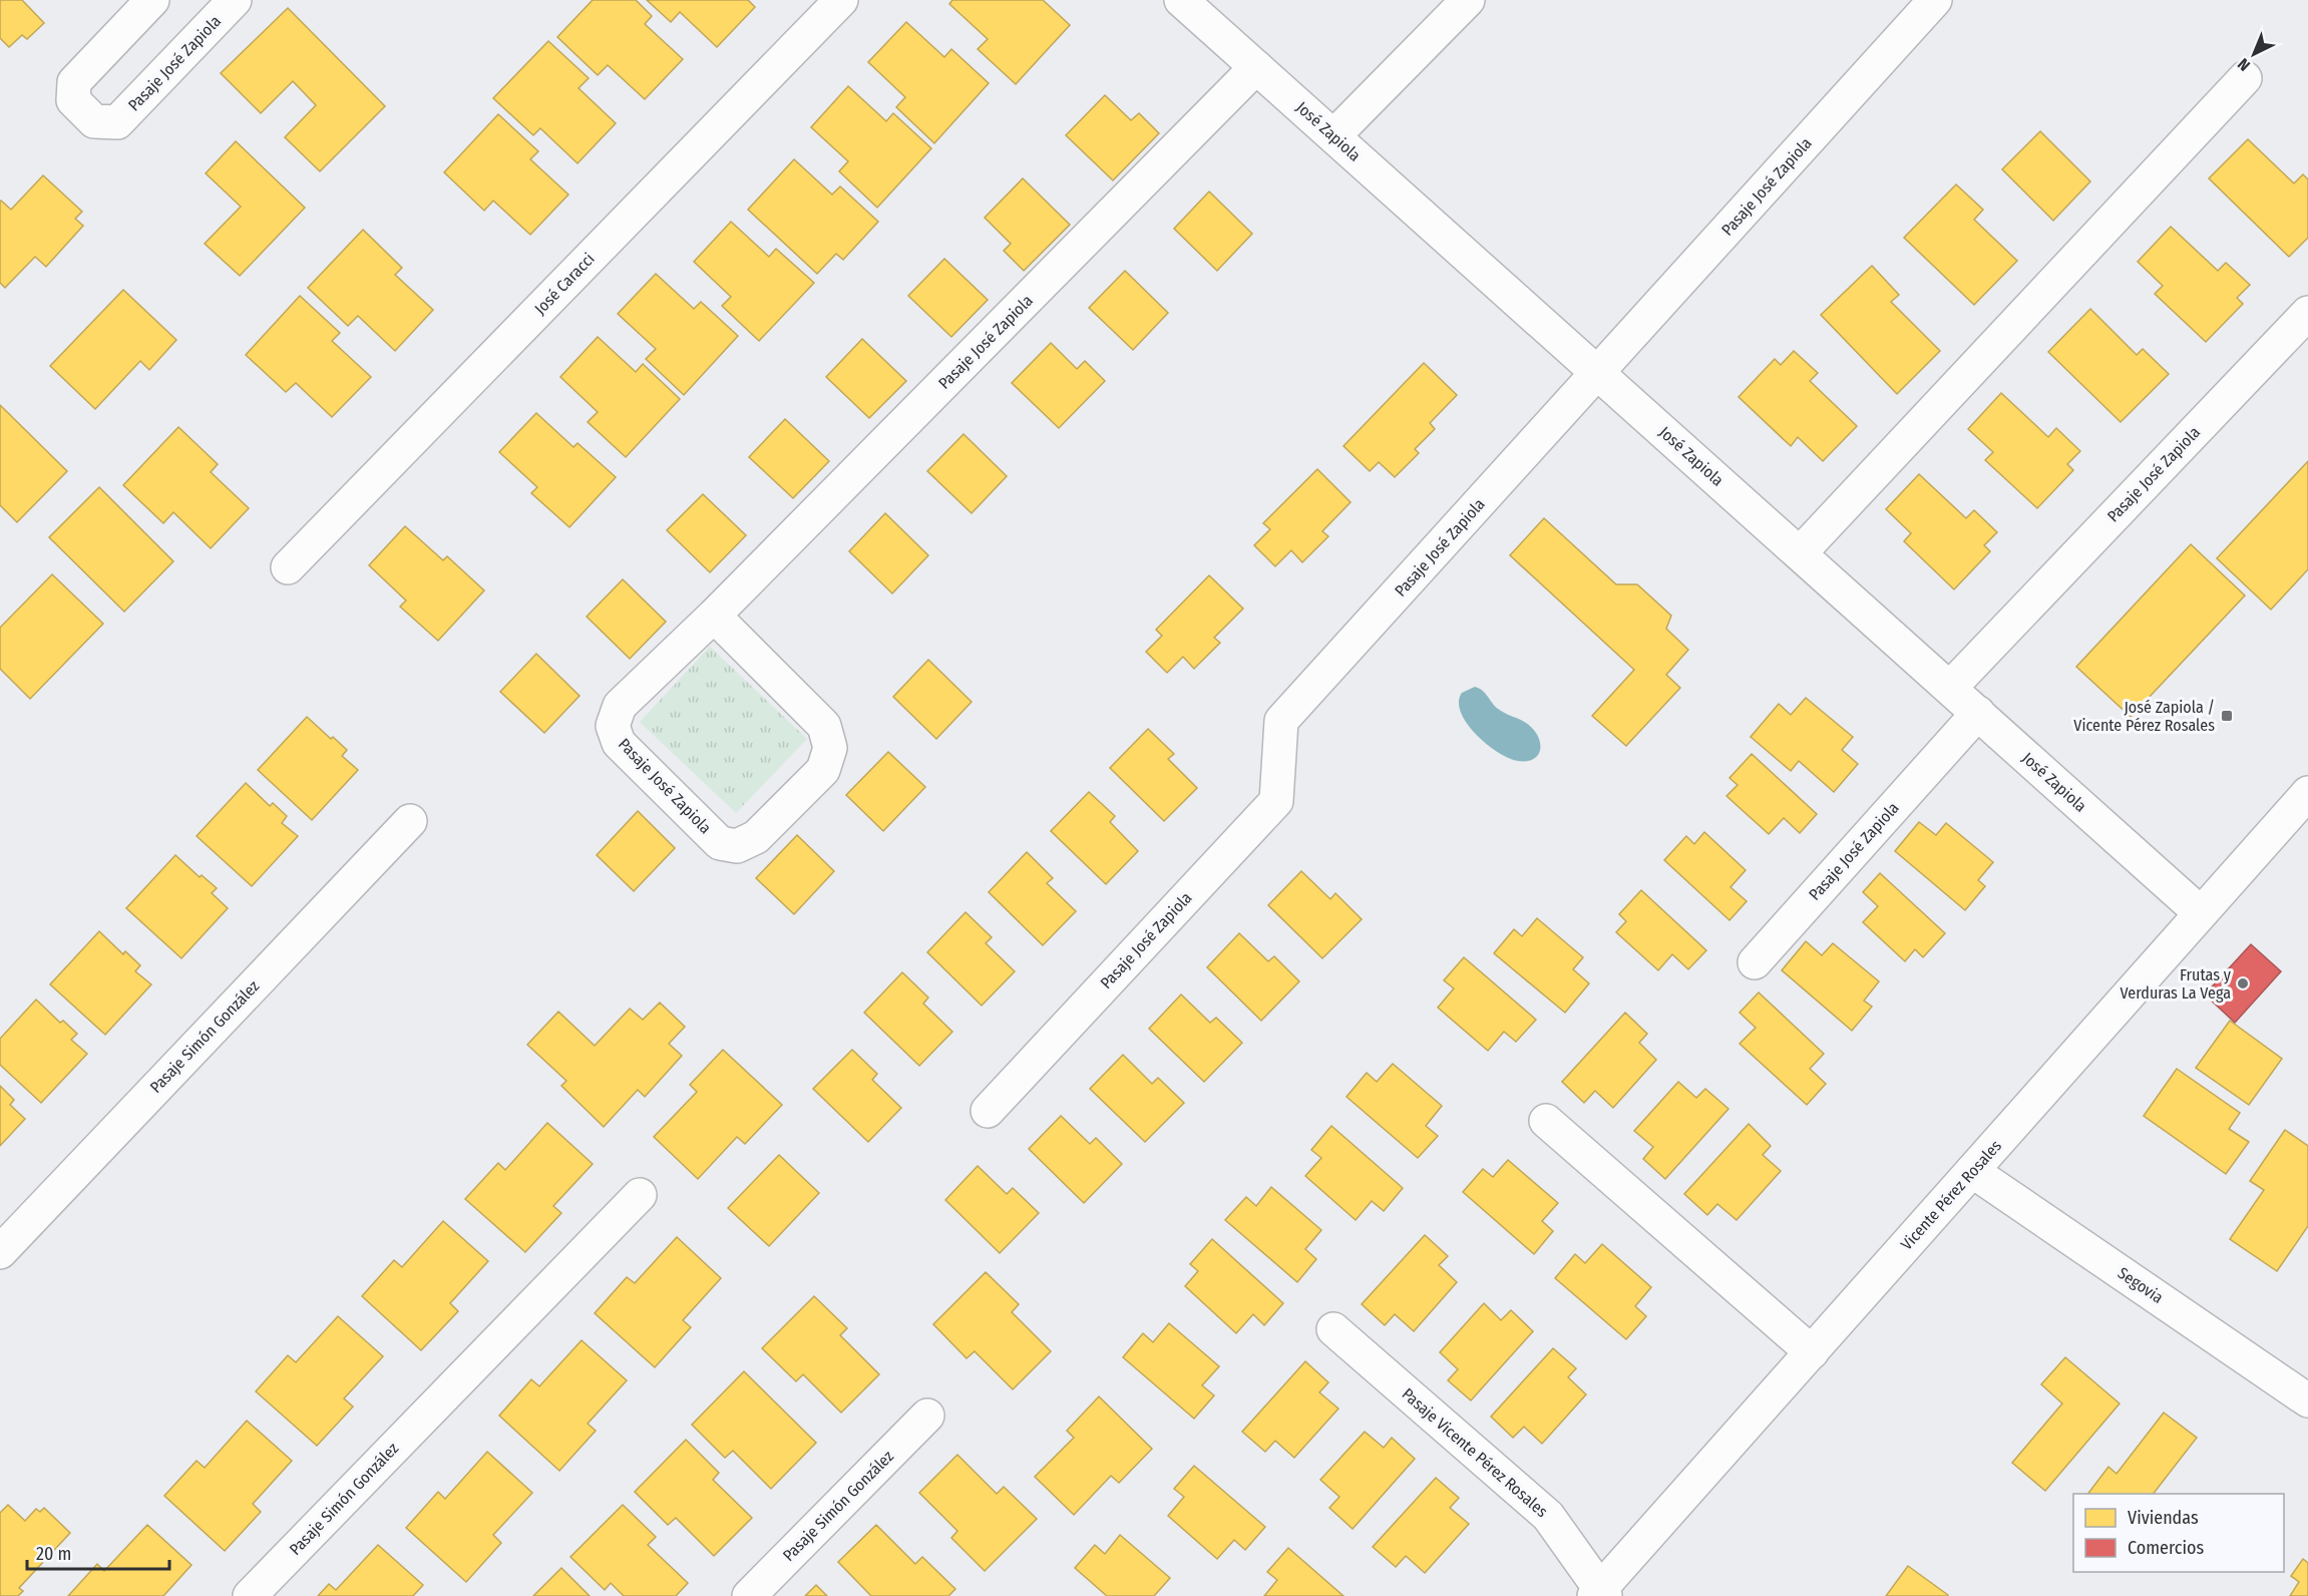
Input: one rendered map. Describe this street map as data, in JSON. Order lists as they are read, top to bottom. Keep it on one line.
{"streets":{"street":["Pasaje José Zapiola","José Zapiola","José Caracci","Pasaje Simón González","Vicente Pérez Rosales","Segovia","Pasaje Vicente Pérez Rosales"]},"crossings":[["Pasaje José Zapiola","José Zapiola"],["José Zapiola","Vicente Pérez Rosales"],["Vicente Pérez Rosales","Segovia"],["Vicente Pérez Rosales","Pasaje Vicente Pérez Rosales"]],"places":{"transit":["José Zapiola / Vicente Pérez Rosales"],"other":["Frutas y Verduras La Vega"]},"legend":["Viviendas","Comercios"],"scale_bar":"20 m","north":"bottom left"}
